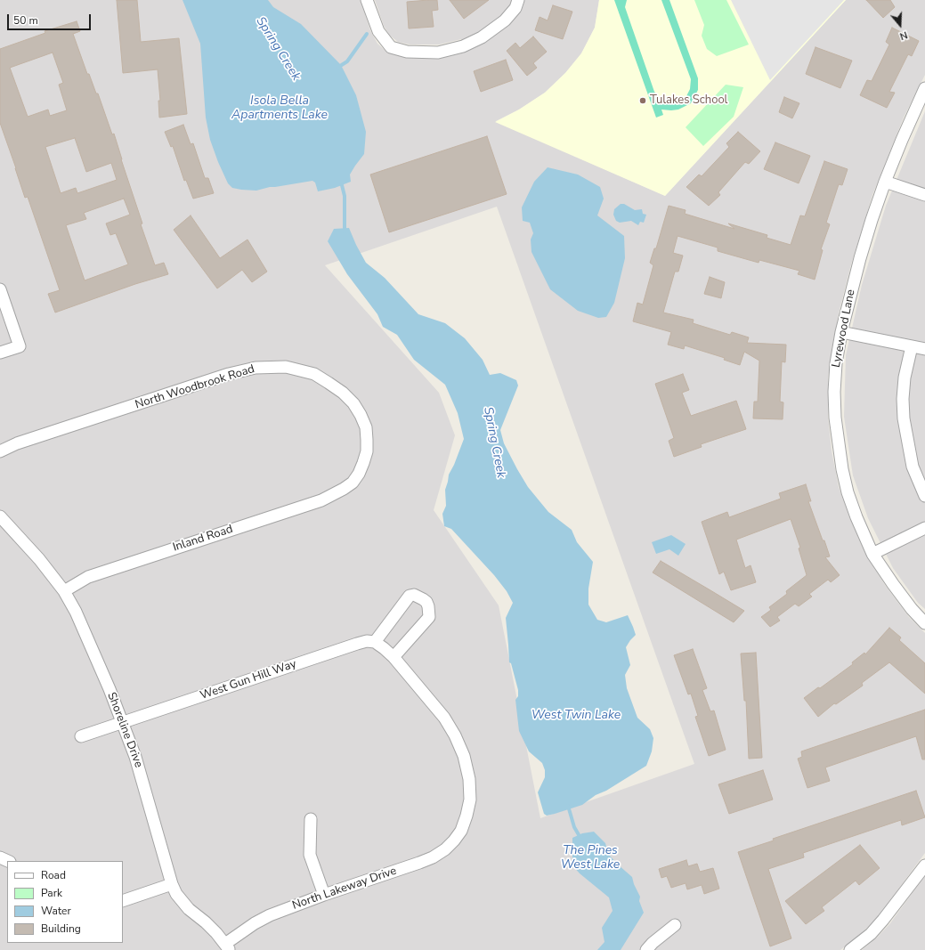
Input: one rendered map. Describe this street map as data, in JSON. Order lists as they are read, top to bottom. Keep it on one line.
{"streets":{"street":["Lyrewood Lane","North Woodbrook Road","Inland Road","West Gun Hill Way","Shoreline Drive","North Lakeway Drive"]},"crossings":[["North Woodbrook Road","Inland Road"],["Inland Road","Shoreline Drive"],["West Gun Hill Way","Shoreline Drive"],["Shoreline Drive","North Lakeway Drive"]],"water":["Spring Creek","Isola Bella Apartments Lake","West Twin Lake","The Pines West Lake"],"places":["Tulakes School"],"legend":["Road","Park","Water","Building"],"scale_bar":"50 m","north":"bottom"}
